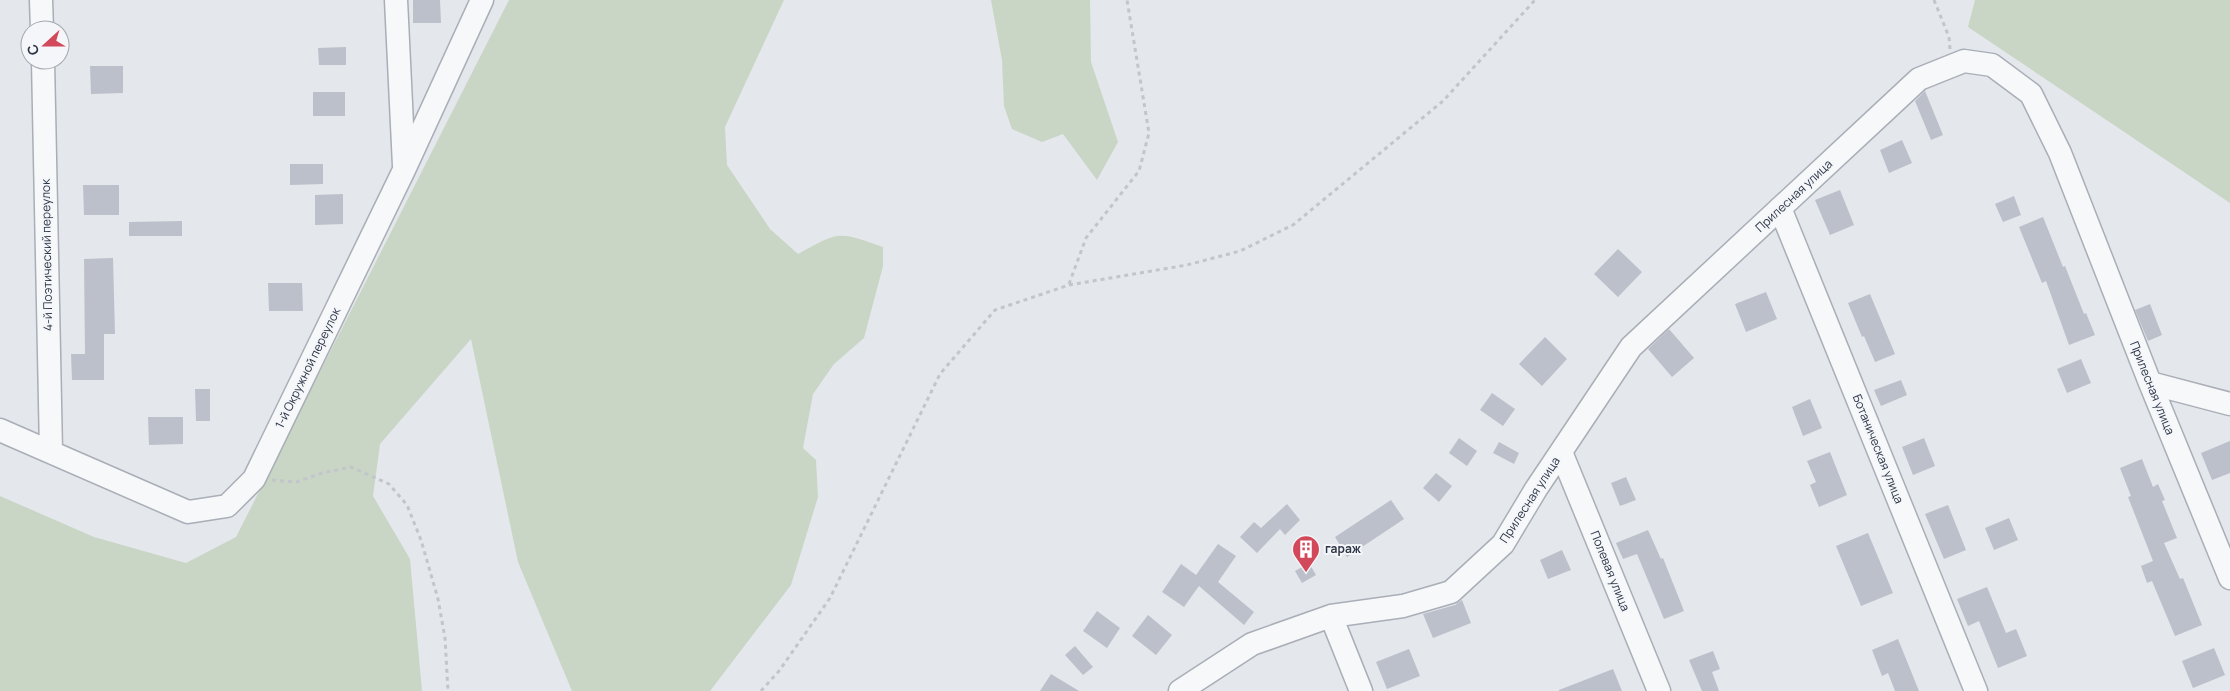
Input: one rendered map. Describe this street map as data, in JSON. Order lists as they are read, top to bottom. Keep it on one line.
{"streets":{"street":["Прилесная улица","4-й Поэтический переулок","1-й Окружной переулок","Ботаническая улица","Полевая улица"]},"crossings":[["Прилесная улица","Ботаническая улица"],["Прилесная улица","Полевая улица"],["4-й Поэтический переулок","1-й Окружной переулок"]],"places":{"building":["гараж"]},"north":"left"}
